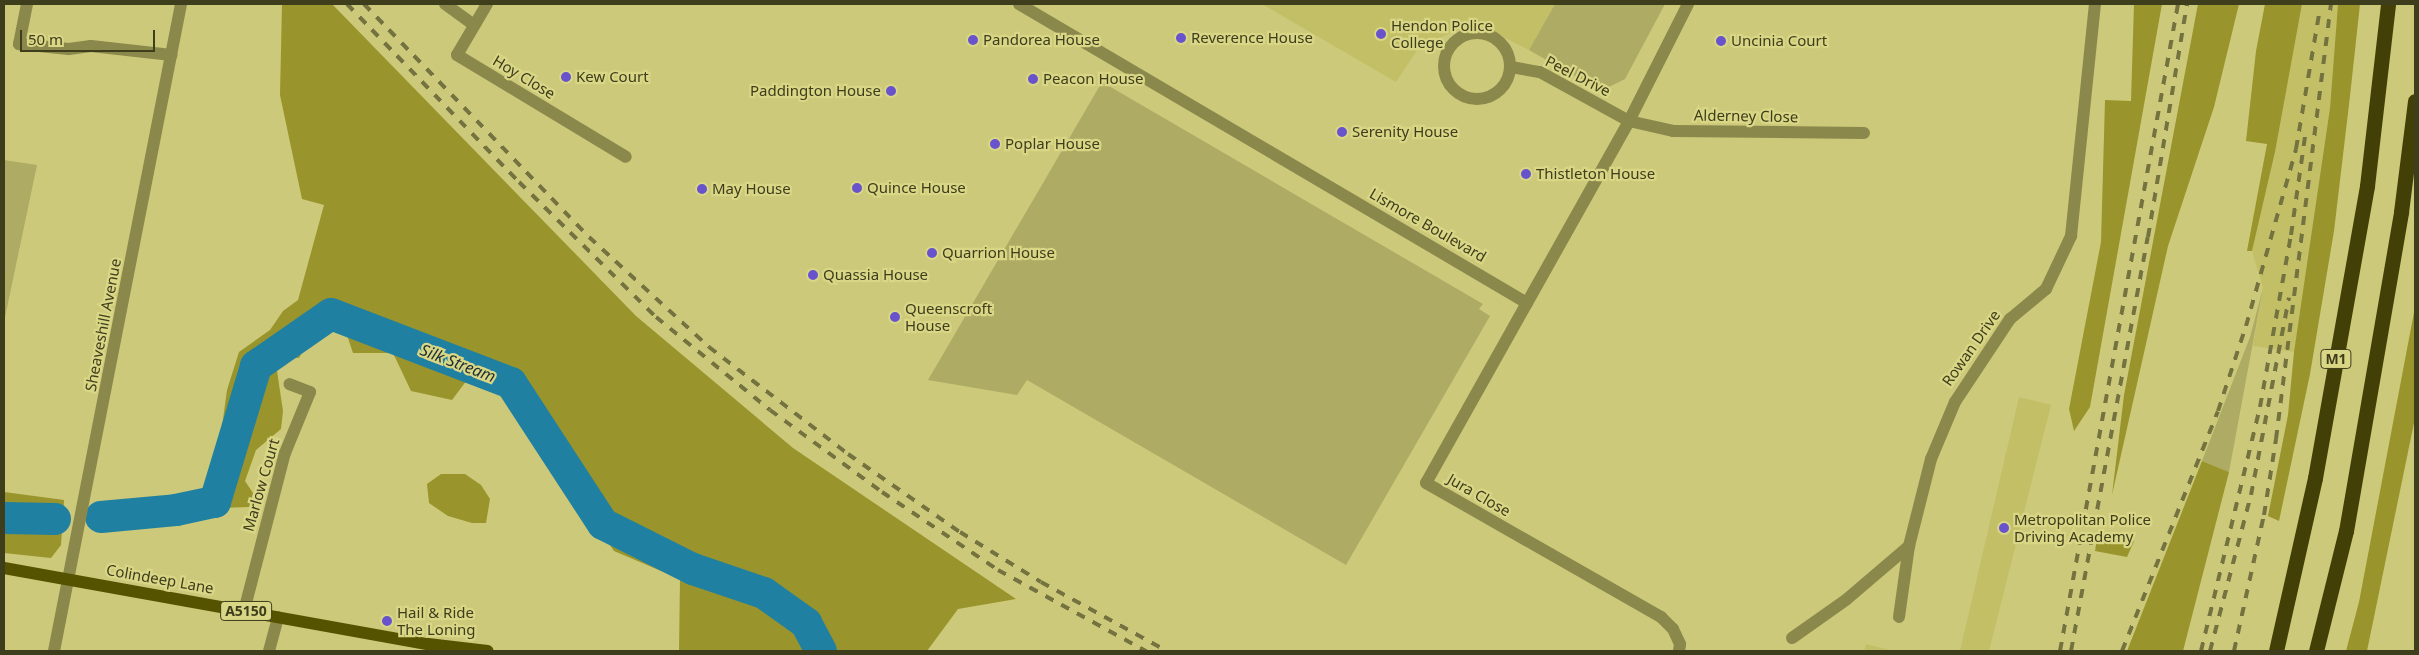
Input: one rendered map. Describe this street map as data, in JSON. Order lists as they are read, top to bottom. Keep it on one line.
{"streets":{"highway":["M1"],"main road":["Colindeep Lane","A5150"],"street":["Peel Drive","Hoy Close","Alderney Close","Lismore Boulevard","Sheaveshill Avenue","Rowan Drive","Marlow Court","Jura Close"]},"crossings":[["Peel Drive","Alderney Close"],["Lismore Boulevard","Jura Close"],["Sheaveshill Avenue","Colindeep Lane"],["Marlow Court","Colindeep Lane"]],"water":["Silk Stream"],"places":["Hendon Police College","Reverence House","Pandorea House","Uncinia Court","Kew Court","Peacon House","Paddington House","Serenity House","Poplar House","Thistleton House","Quince House","May House","Quarrion House","Quassia House","Queenscroft House","Metropolitan Police Driving Academy","Hail & Ride The Loning"],"scale_bar":"50 m"}
